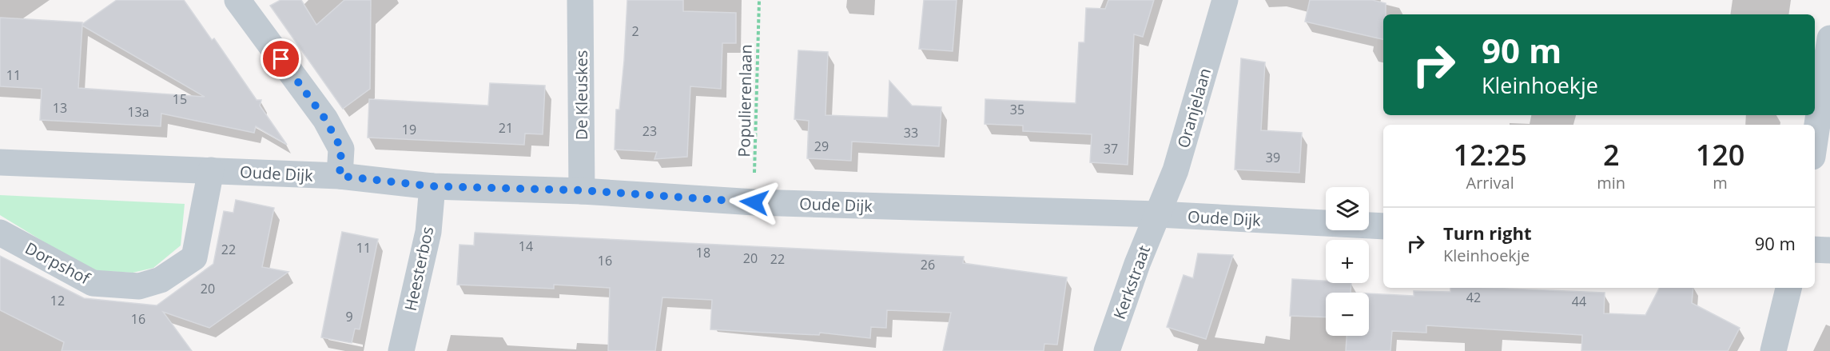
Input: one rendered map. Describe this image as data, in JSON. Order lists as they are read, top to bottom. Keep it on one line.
{"streets":{"street":["De Kleuskes","Oranjelaan","Oude Dijk","Dorpshof","Heesterbos","Kerkstraat"],"path":["Populierenlaan"]},"crossings":[["De Kleuskes","Oude Dijk"],["Populierenlaan","Oude Dijk"],["Oranjelaan","Oude Dijk"],["Oranjelaan","Kerkstraat"],["Oude Dijk","Dorpshof"],["Oude Dijk","Heesterbos"],["Oude Dijk","Kerkstraat"]],"house_numbers":["2","11","15","13","35","13a","21","19","23","33","29","37","39","14","11","22","18","20","22","16","26","20","42","12","44","9","16"],"page":{"turn":["90 m","Kleinhoekje"],"eta":["12:25","Arrival","2","min","120","m"],"map_buttons":["+","−"],"list":[{"name":"Turn right","note":"Kleinhoekje","value":"90 m"}]}}
